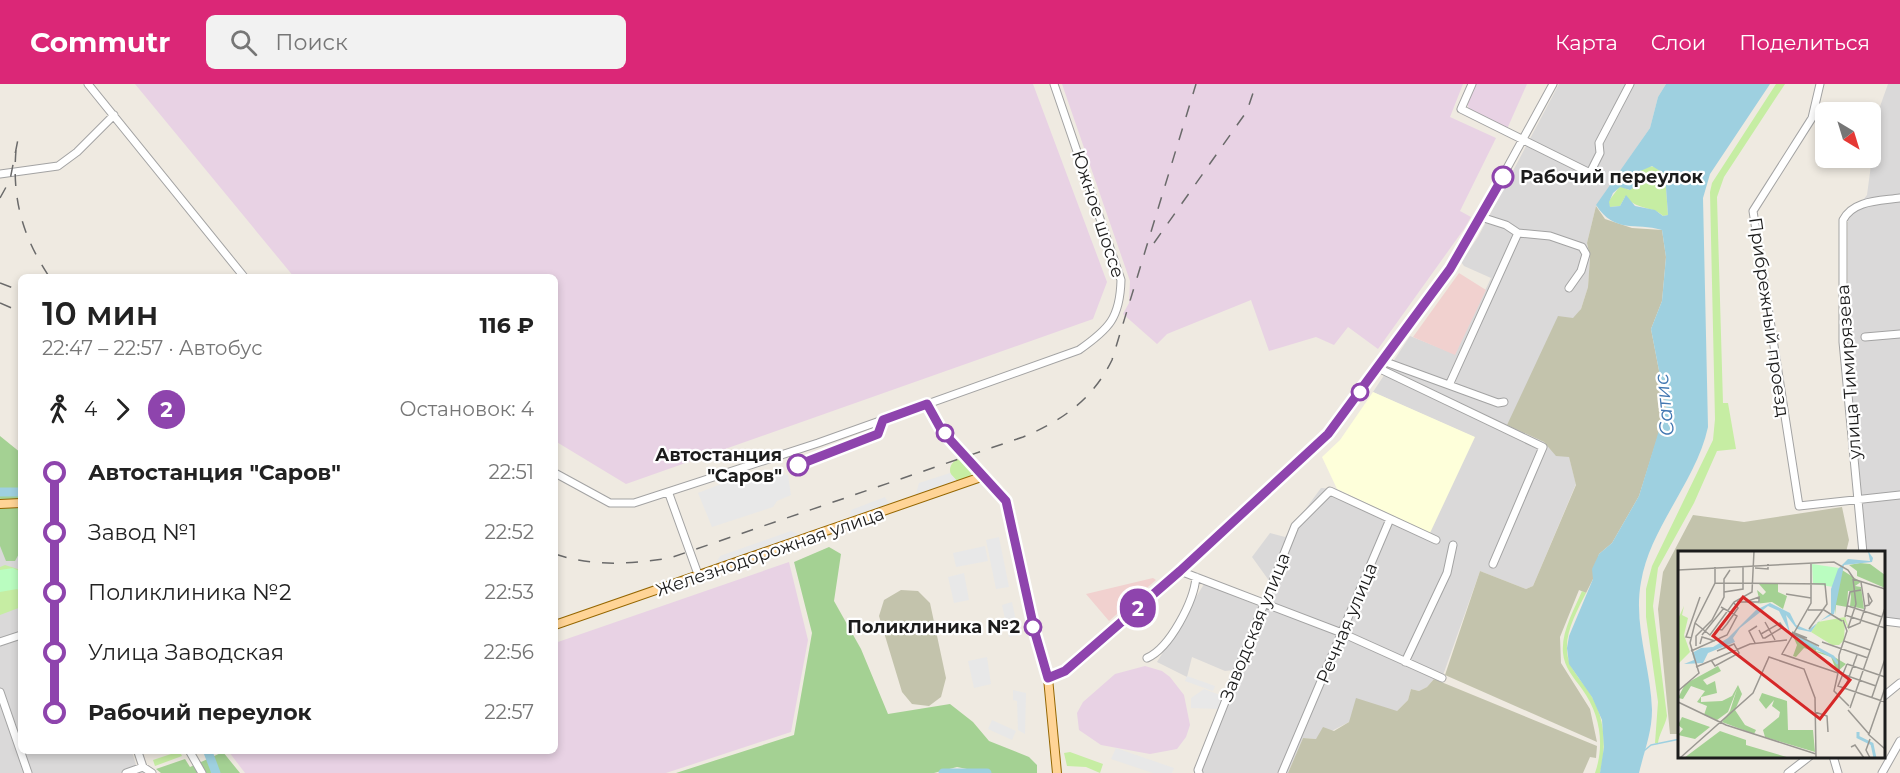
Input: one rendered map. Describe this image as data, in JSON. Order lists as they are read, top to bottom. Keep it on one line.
{"streets":{"main road":["Железнодорожная улица"],"street":["Южное шоссе","Прибрежный проезд","улица Тимирязева","Речная улица","Заводская улица"]},"crossings":[["Прибрежный проезд","улица Тимирязева"],["Речная улица","Заводская улица"]],"water":["Сатис"],"places":["Рабочий переулок","Автостанция \"Саров\"","Поликлиника №2"],"lines":["bus line 2"],"north":"bottom right","page":{"header":"Commutr","search":"Поиск","nav":["Карта","Слои","Поделиться"],"on_map":"2","heading":["10 мин","22:47 – 22:57 · Автобус","116 ₽"],"legs":["4","2","Остановок: 4"],"list":[{"name":"Автостанция \"Саров\"","value":"22:51"},{"name":"Завод №1","value":"22:52"},{"name":"Поликлиника №2","value":"22:53"},{"name":"Улица Заводская","value":"22:56"},{"name":"Рабочий переулок","value":"22:57"}]}}
